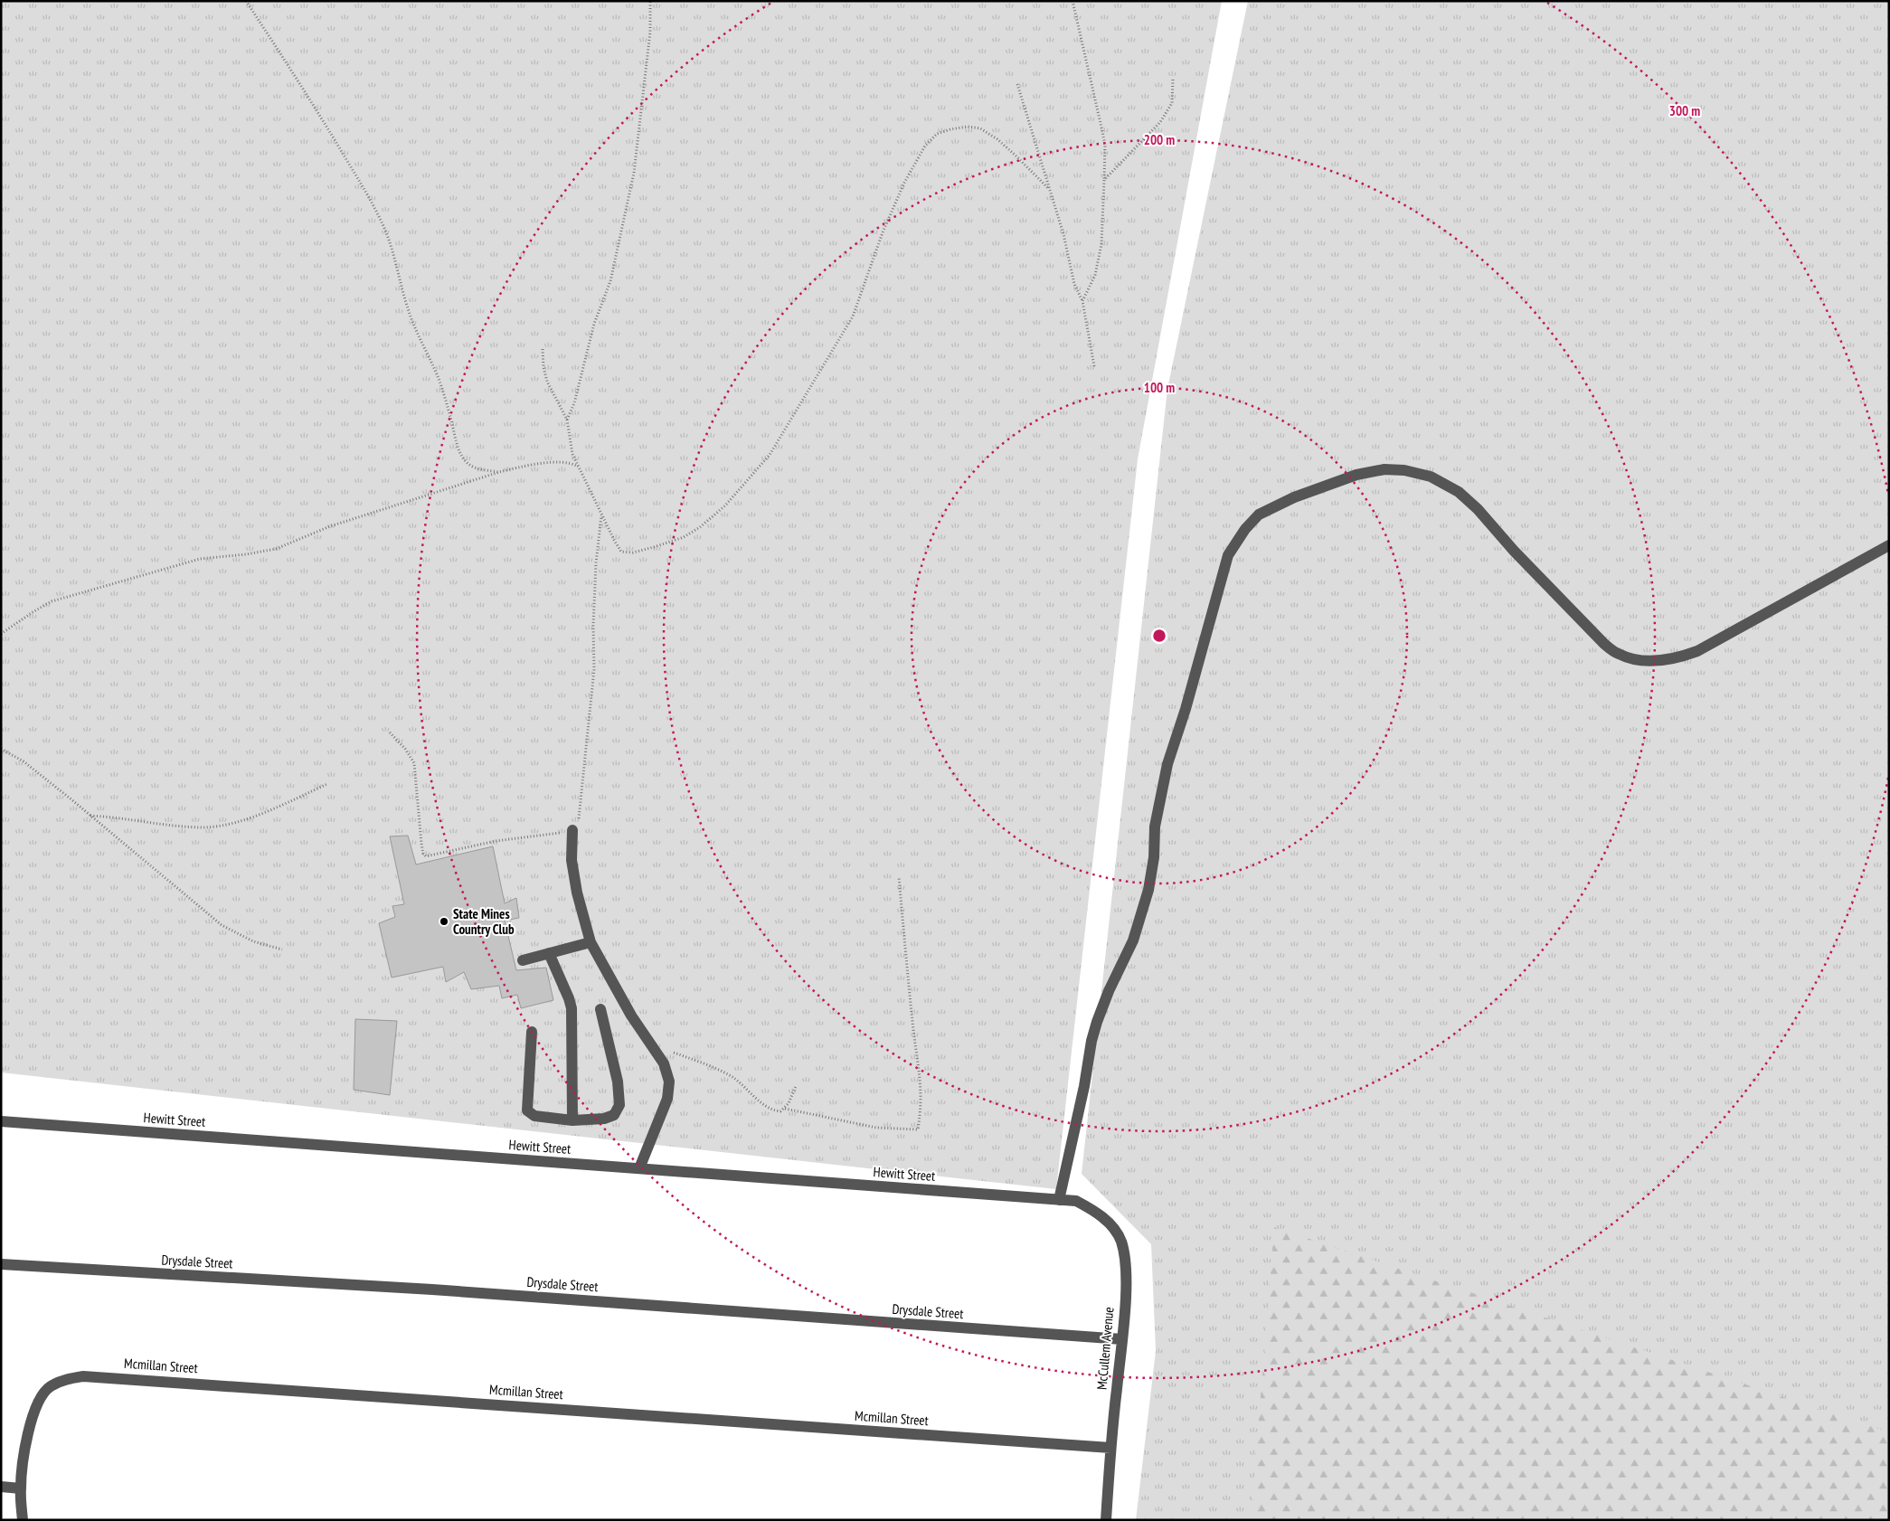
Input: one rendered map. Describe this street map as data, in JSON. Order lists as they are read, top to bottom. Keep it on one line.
{"streets":{"street":["Hewitt Street","Drysdale Street","McCullem Avenue","Mcmillan Street"]},"crossings":[["Hewitt Street","McCullem Avenue"],["Drysdale Street","McCullem Avenue"],["McCullem Avenue","Mcmillan Street"]],"places":["State Mines Country Club"],"rings":["300 m","200 m","100 m"]}
